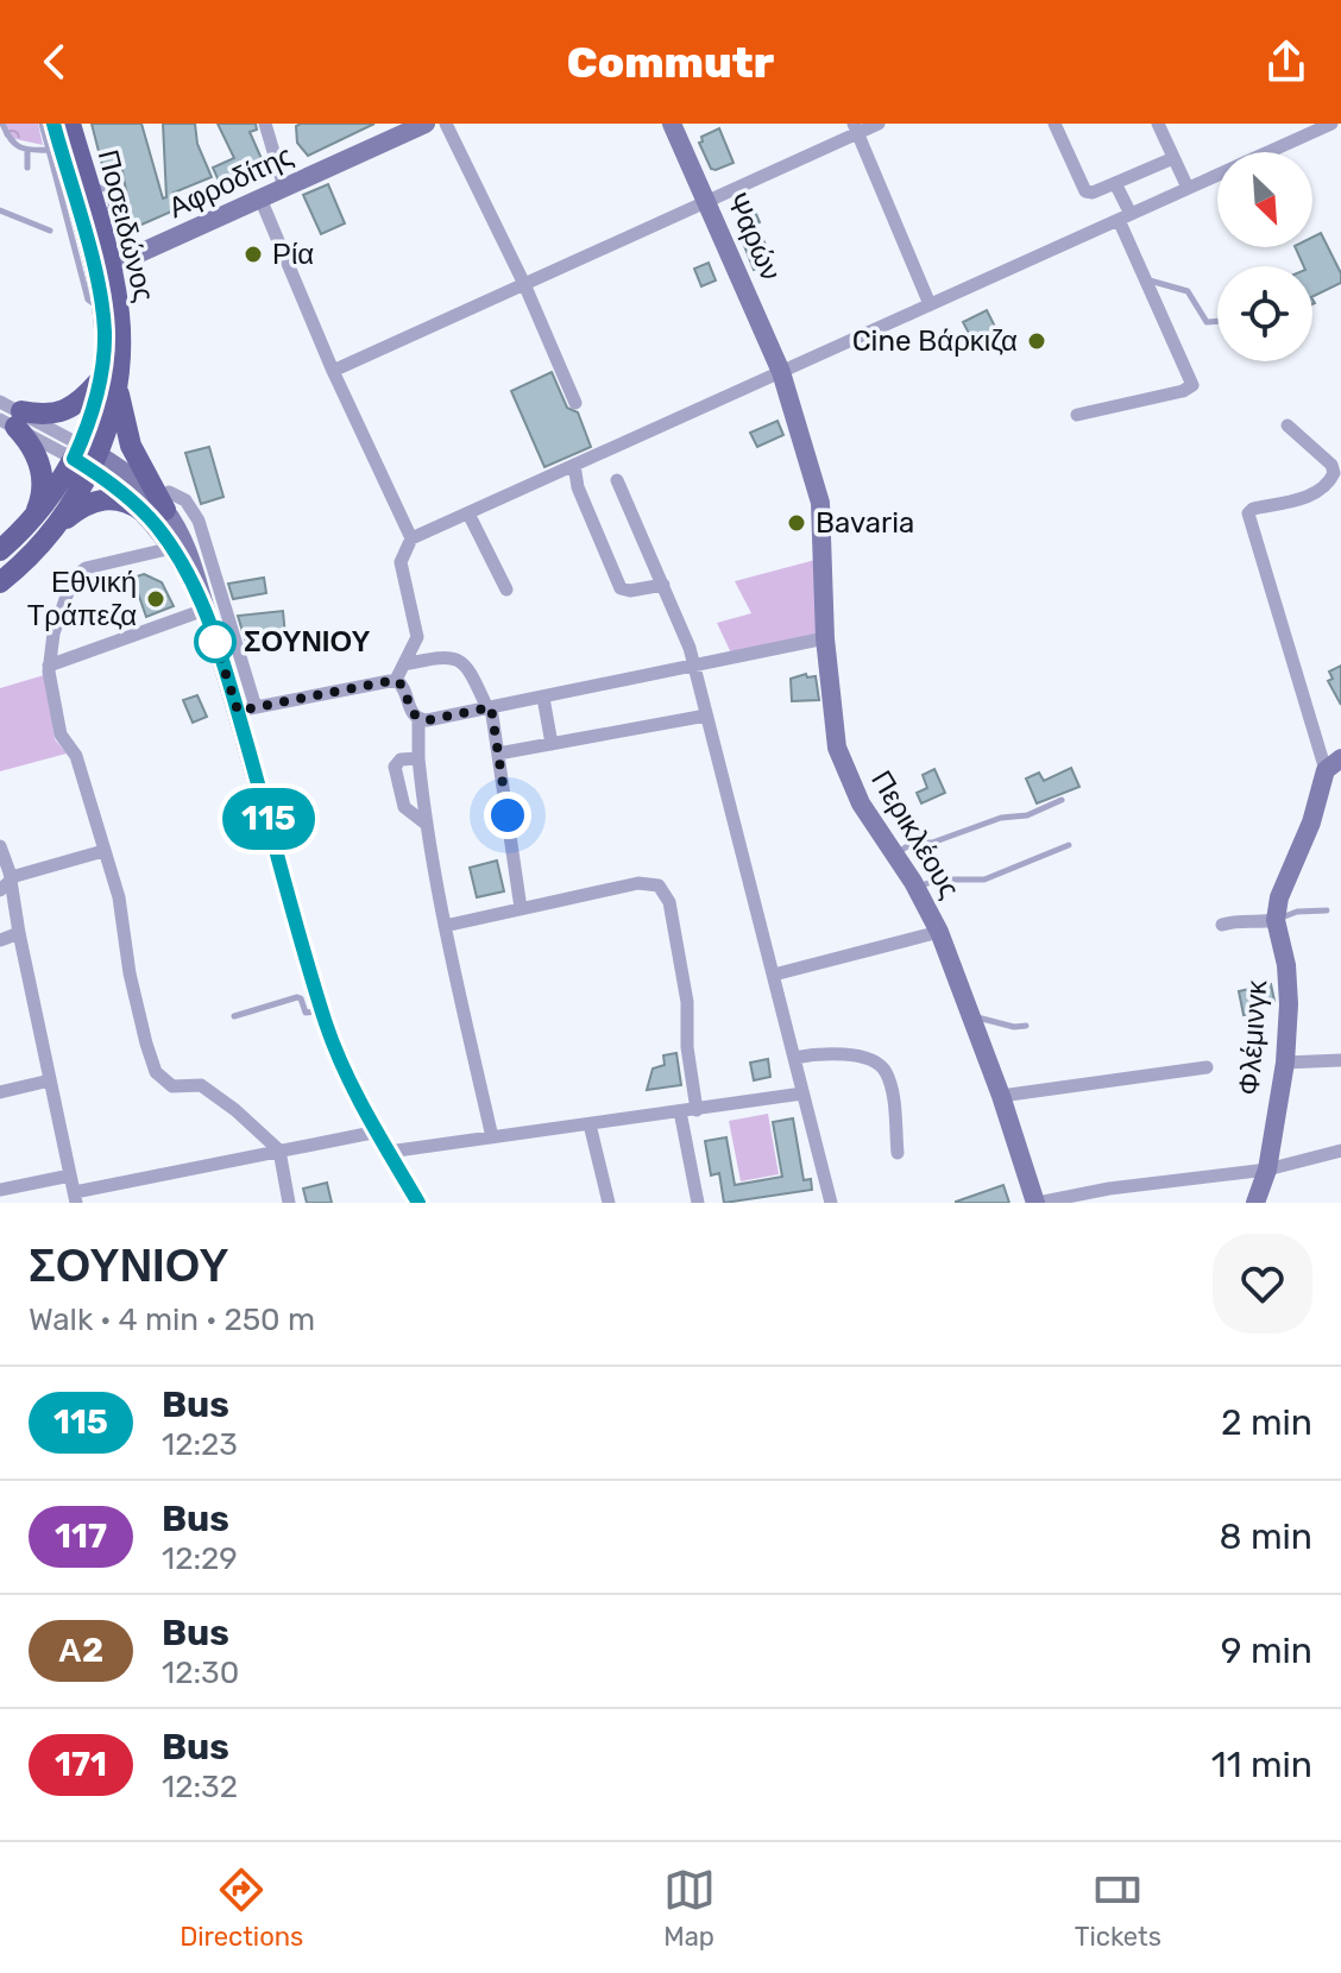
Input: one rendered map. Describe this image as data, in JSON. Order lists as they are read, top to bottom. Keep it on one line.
{"streets":{"main road":["Ποσειδώνος"],"street":["Αφροδίτης","Ψαρών","Περικλέους","Φλέμινγκ"]},"crossings":[["Αφροδίτης","Ποσειδώνος"],["Ψαρών","Περικλέους"]],"places":["Ρία","Cine Βάρκιζα","Bavaria","Εθνική Τράπεζα","ΣΟΥΝΙΟΥ"],"lines":["bus line 115"],"north":"bottom right","page":{"header":"Commutr","on_map":"115","heading":["ΣΟΥΝΙΟΥ","Walk · 4 min · 250 m"],"list":[{"mark":"115","name":"Bus","note":"12:23","value":"2 min"},{"mark":"117","name":"Bus","note":"12:29","value":"8 min"},{"mark":"Α2","name":"Bus","note":"12:30","value":"9 min"},{"mark":"171","name":"Bus","note":"12:32","value":"11 min"}],"tabs":["Directions","Map","Tickets"]}}
